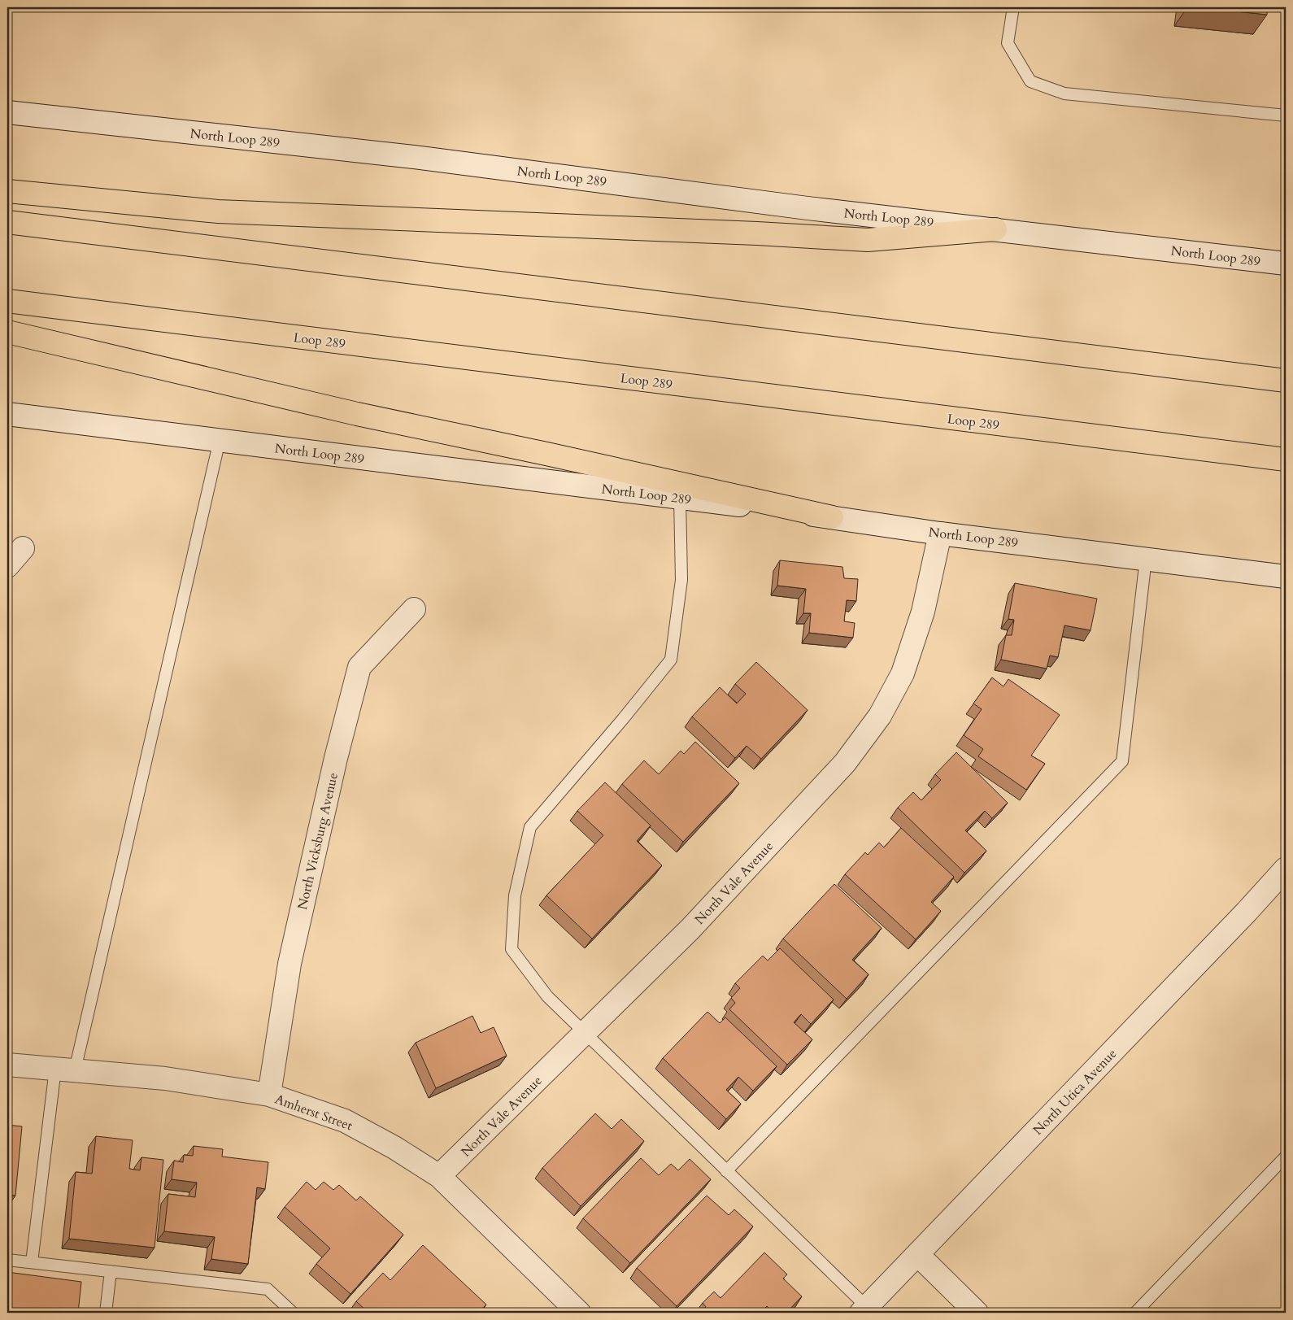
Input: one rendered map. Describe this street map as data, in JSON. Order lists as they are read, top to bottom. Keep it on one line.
{"streets":{"highway":["Loop 289"],"street":["North Loop 289","North Vicksburg Avenue","North Vale Avenue","North Utica Avenue","Amherst Street"]},"crossings":[["North Loop 289","North Vale Avenue"],["North Vicksburg Avenue","Amherst Street"],["North Vale Avenue","Amherst Street"]]}
